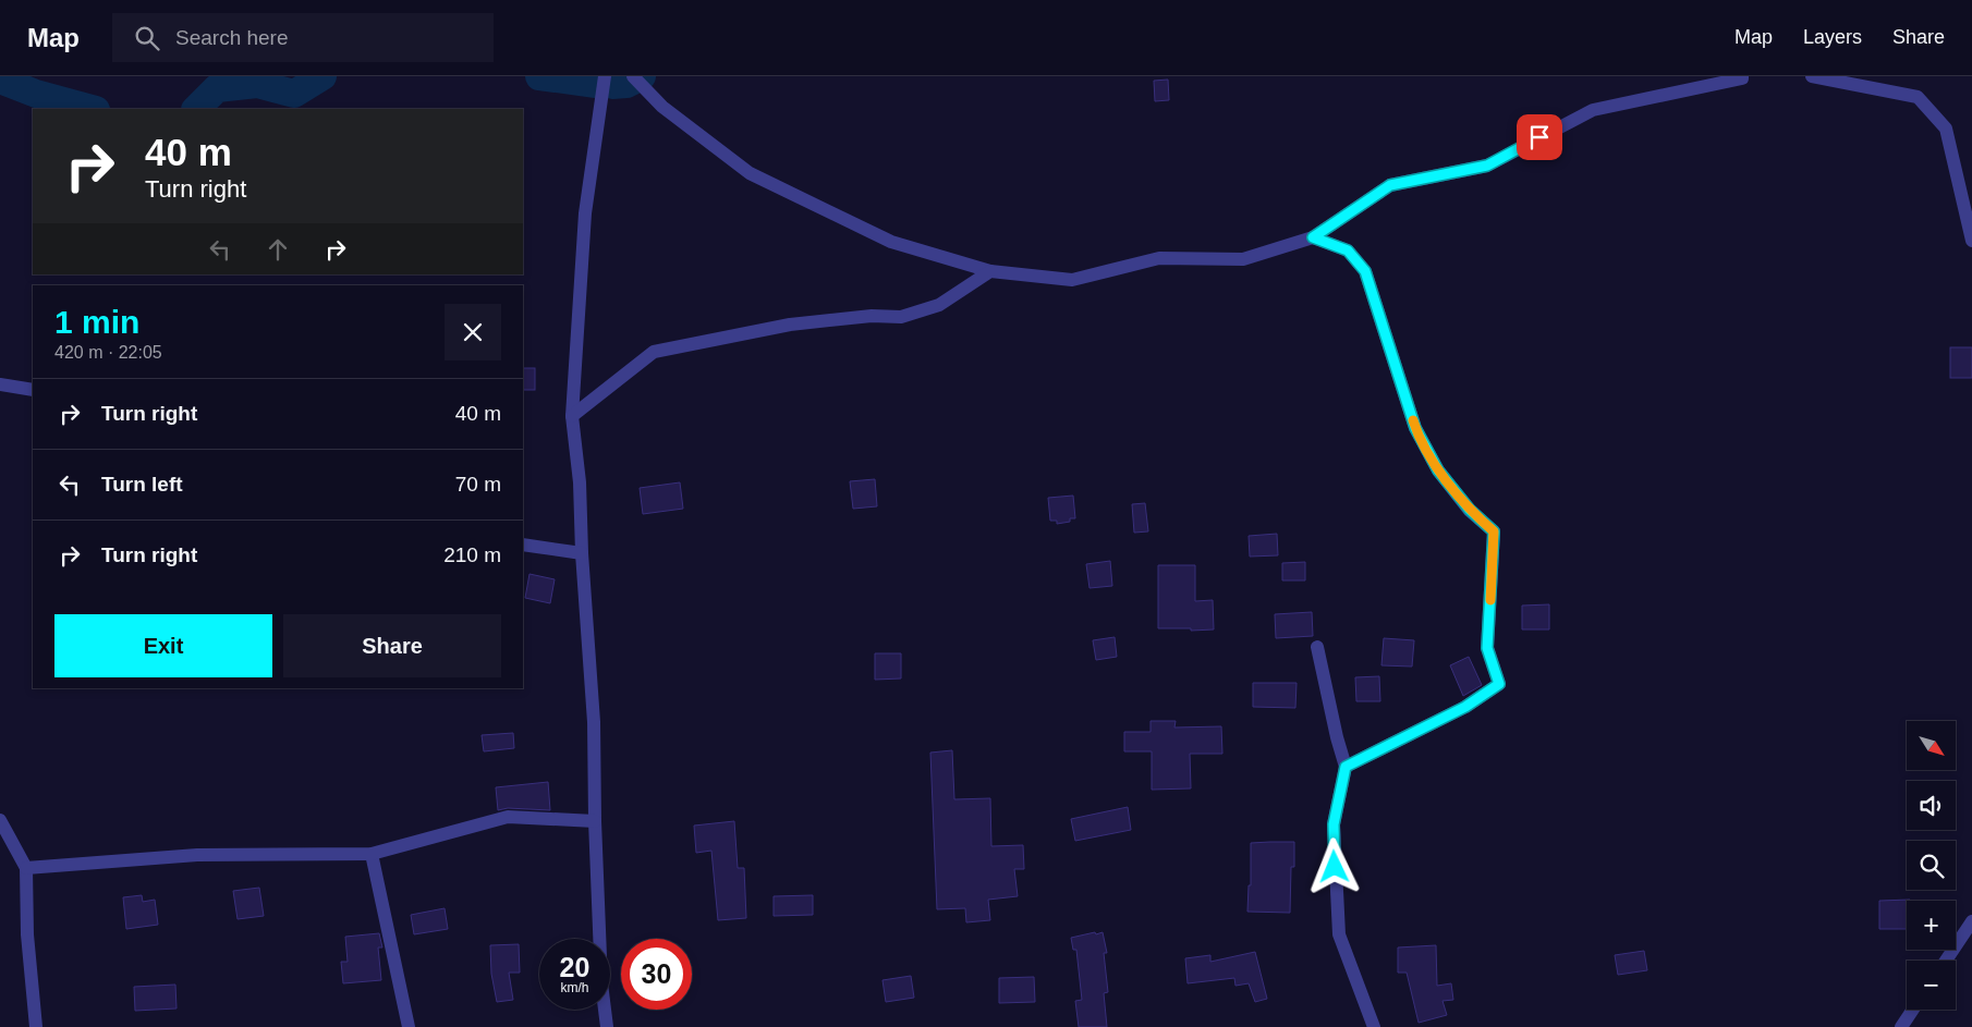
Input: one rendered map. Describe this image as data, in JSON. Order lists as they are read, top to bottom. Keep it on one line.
{"north":"bottom right","page":{"header":"Map","search":"Search here","nav":["Map","Layers","Share"],"turn":["40 m","Turn right"],"heading":["1 min","420 m · 22:05"],"list":[{"name":"Turn right","value":"40 m"},{"name":"Turn left","value":"70 m"},{"name":"Turn right","value":"210 m"}],"buttons":["Exit","Share"],"map_buttons":["+","−"],"speed":"20 km/h","limit":"30"}}
